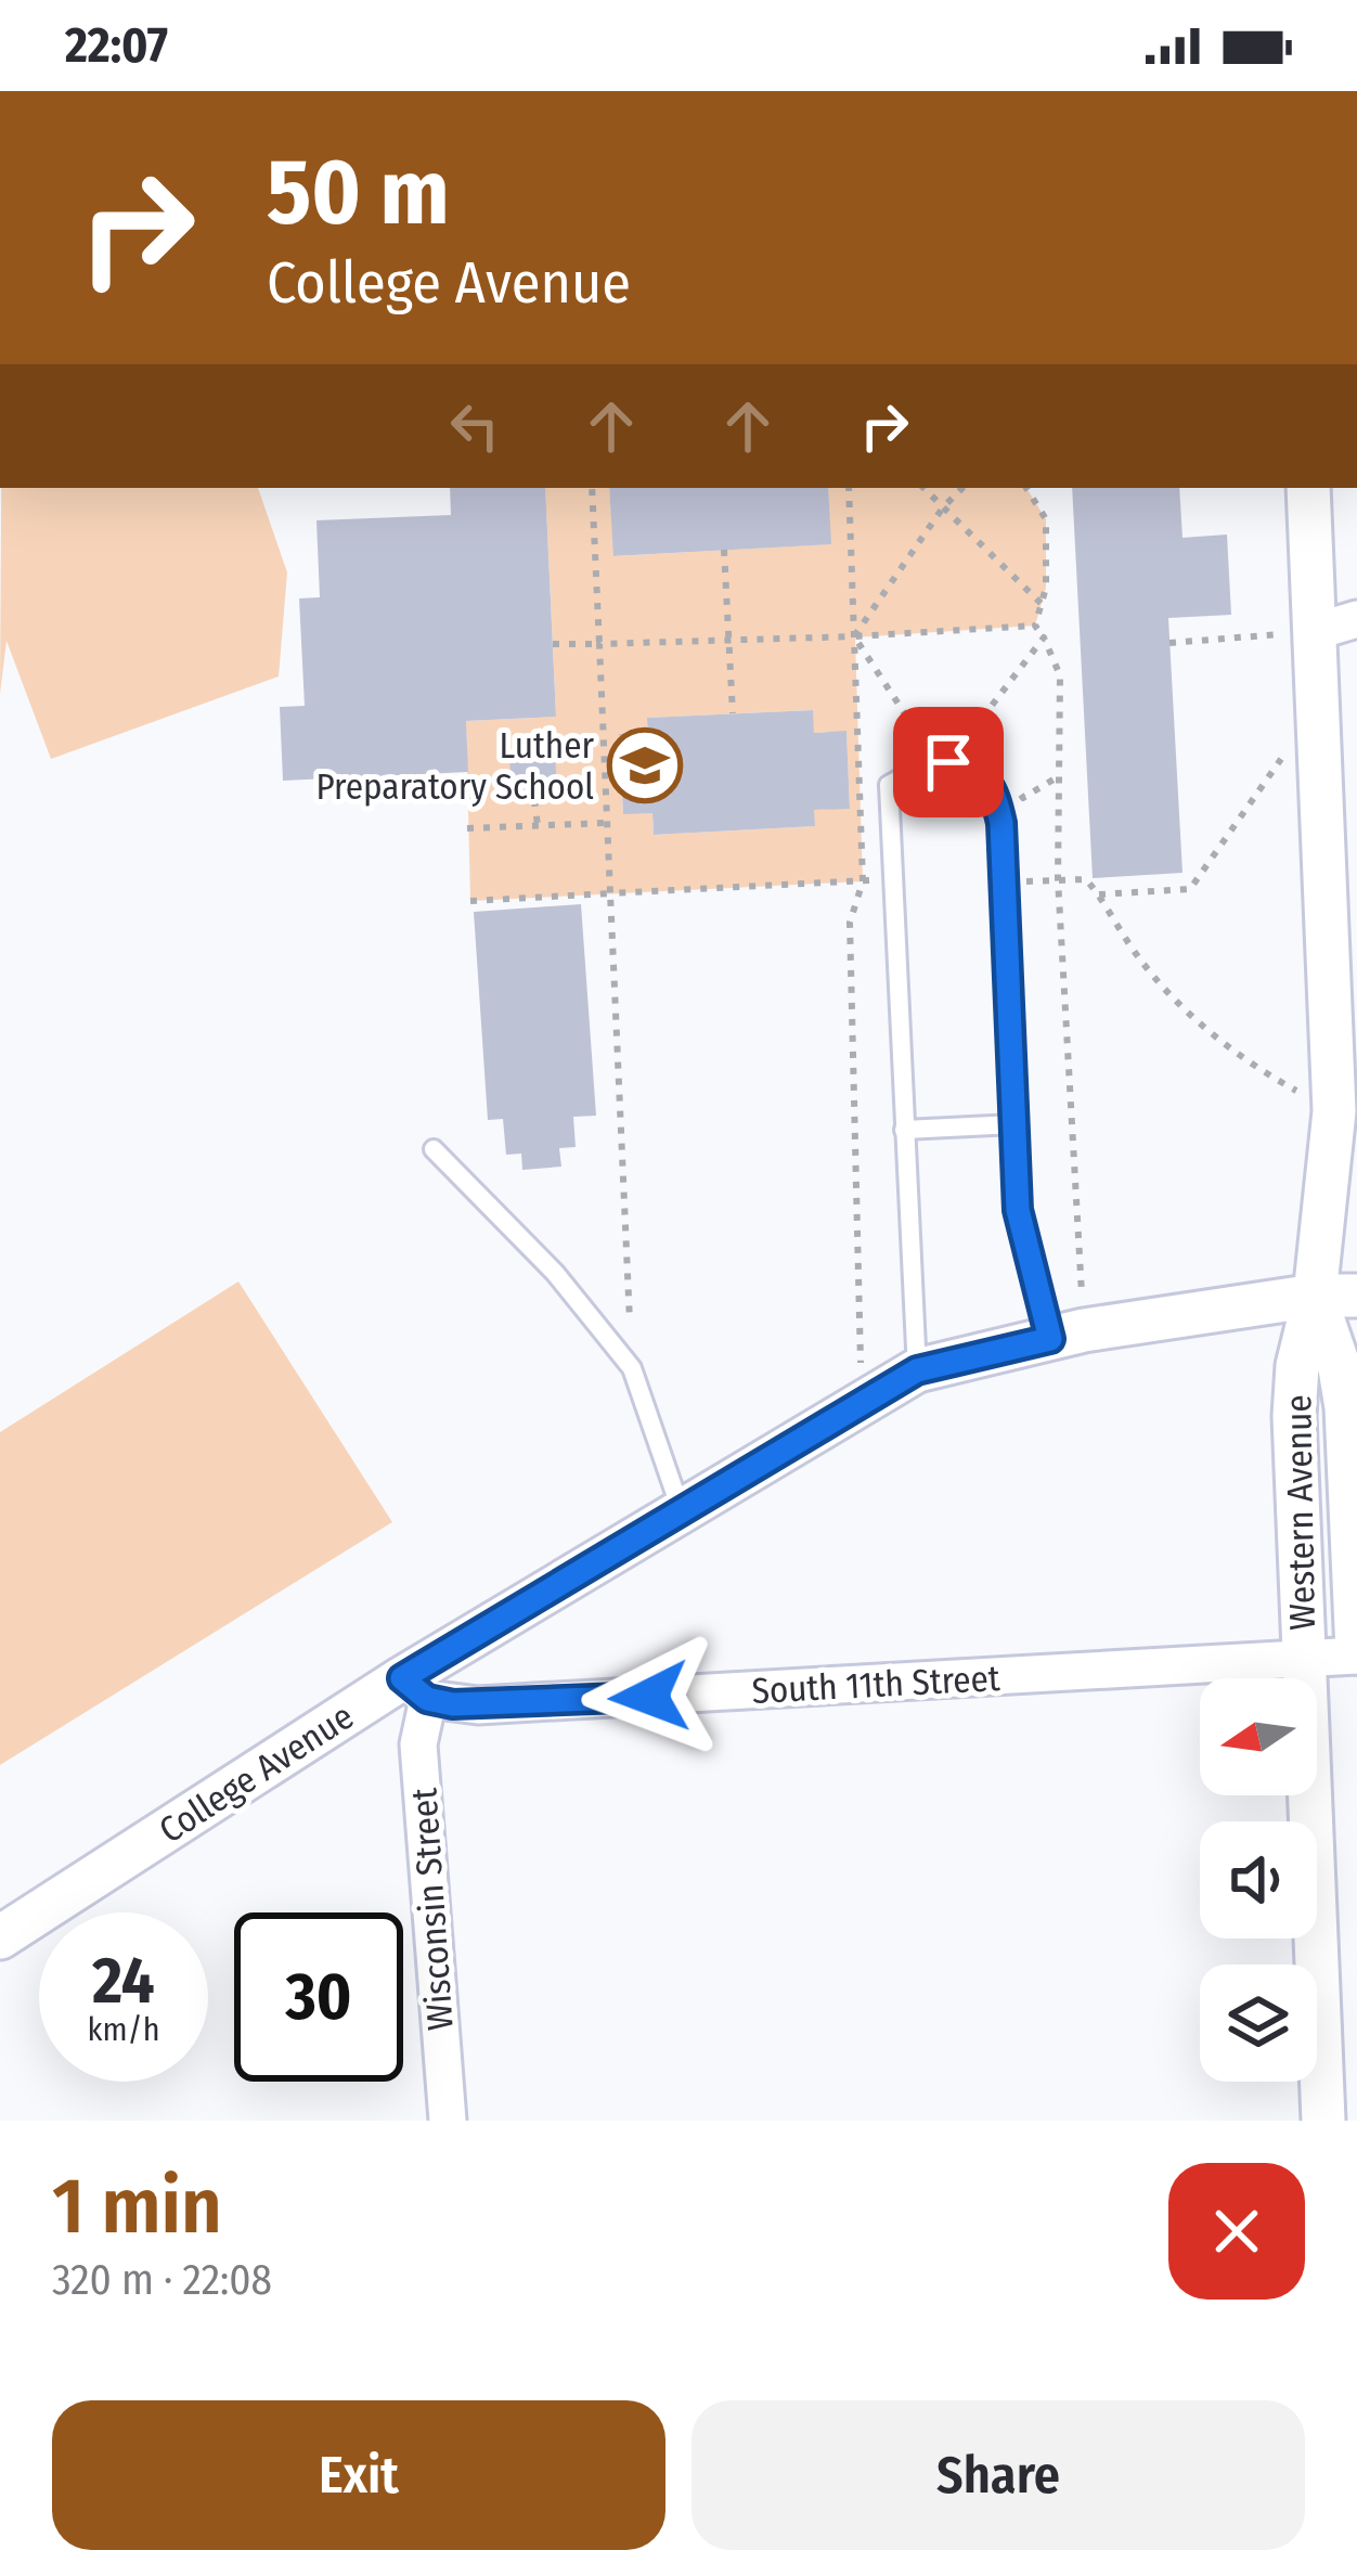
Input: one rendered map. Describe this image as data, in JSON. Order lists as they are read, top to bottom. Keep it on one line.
{"streets":{"street":["Western Avenue","South 11th Street","College Avenue","Wisconsin Street"]},"crossings":[["Western Avenue","South 11th Street"],["Western Avenue","College Avenue"],["South 11th Street","College Avenue"],["South 11th Street","Wisconsin Street"],["College Avenue","Wisconsin Street"]],"places":{"school or university":["Luther Preparatory School"]},"north":"left","page":{"status":"22:07","turn":["50 m","College Avenue"],"speed":"24 km/h","limit":"30","heading":["1 min","320 m · 22:08"],"buttons":["Exit","Share"]}}
